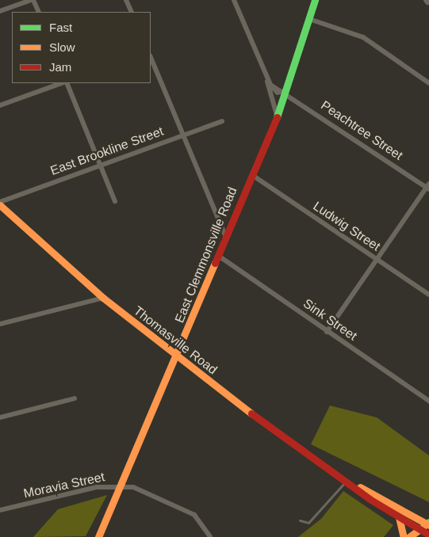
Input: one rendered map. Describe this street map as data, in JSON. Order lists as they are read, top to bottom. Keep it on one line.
{"streets":{"main road":["East Clemmonsville Road","Thomasville Road"],"street":["Peachtree Street","East Brookline Street","Ludwig Street","Sink Street","Moravia Street"]},"crossings":[["Peachtree Street","East Clemmonsville Road"],["East Brookline Street","Thomasville Road"],["Ludwig Street","East Clemmonsville Road"],["East Clemmonsville Road","Sink Street"],["East Clemmonsville Road","Thomasville Road"],["East Clemmonsville Road","Moravia Street"]],"legend":["Fast","Slow","Jam"]}
